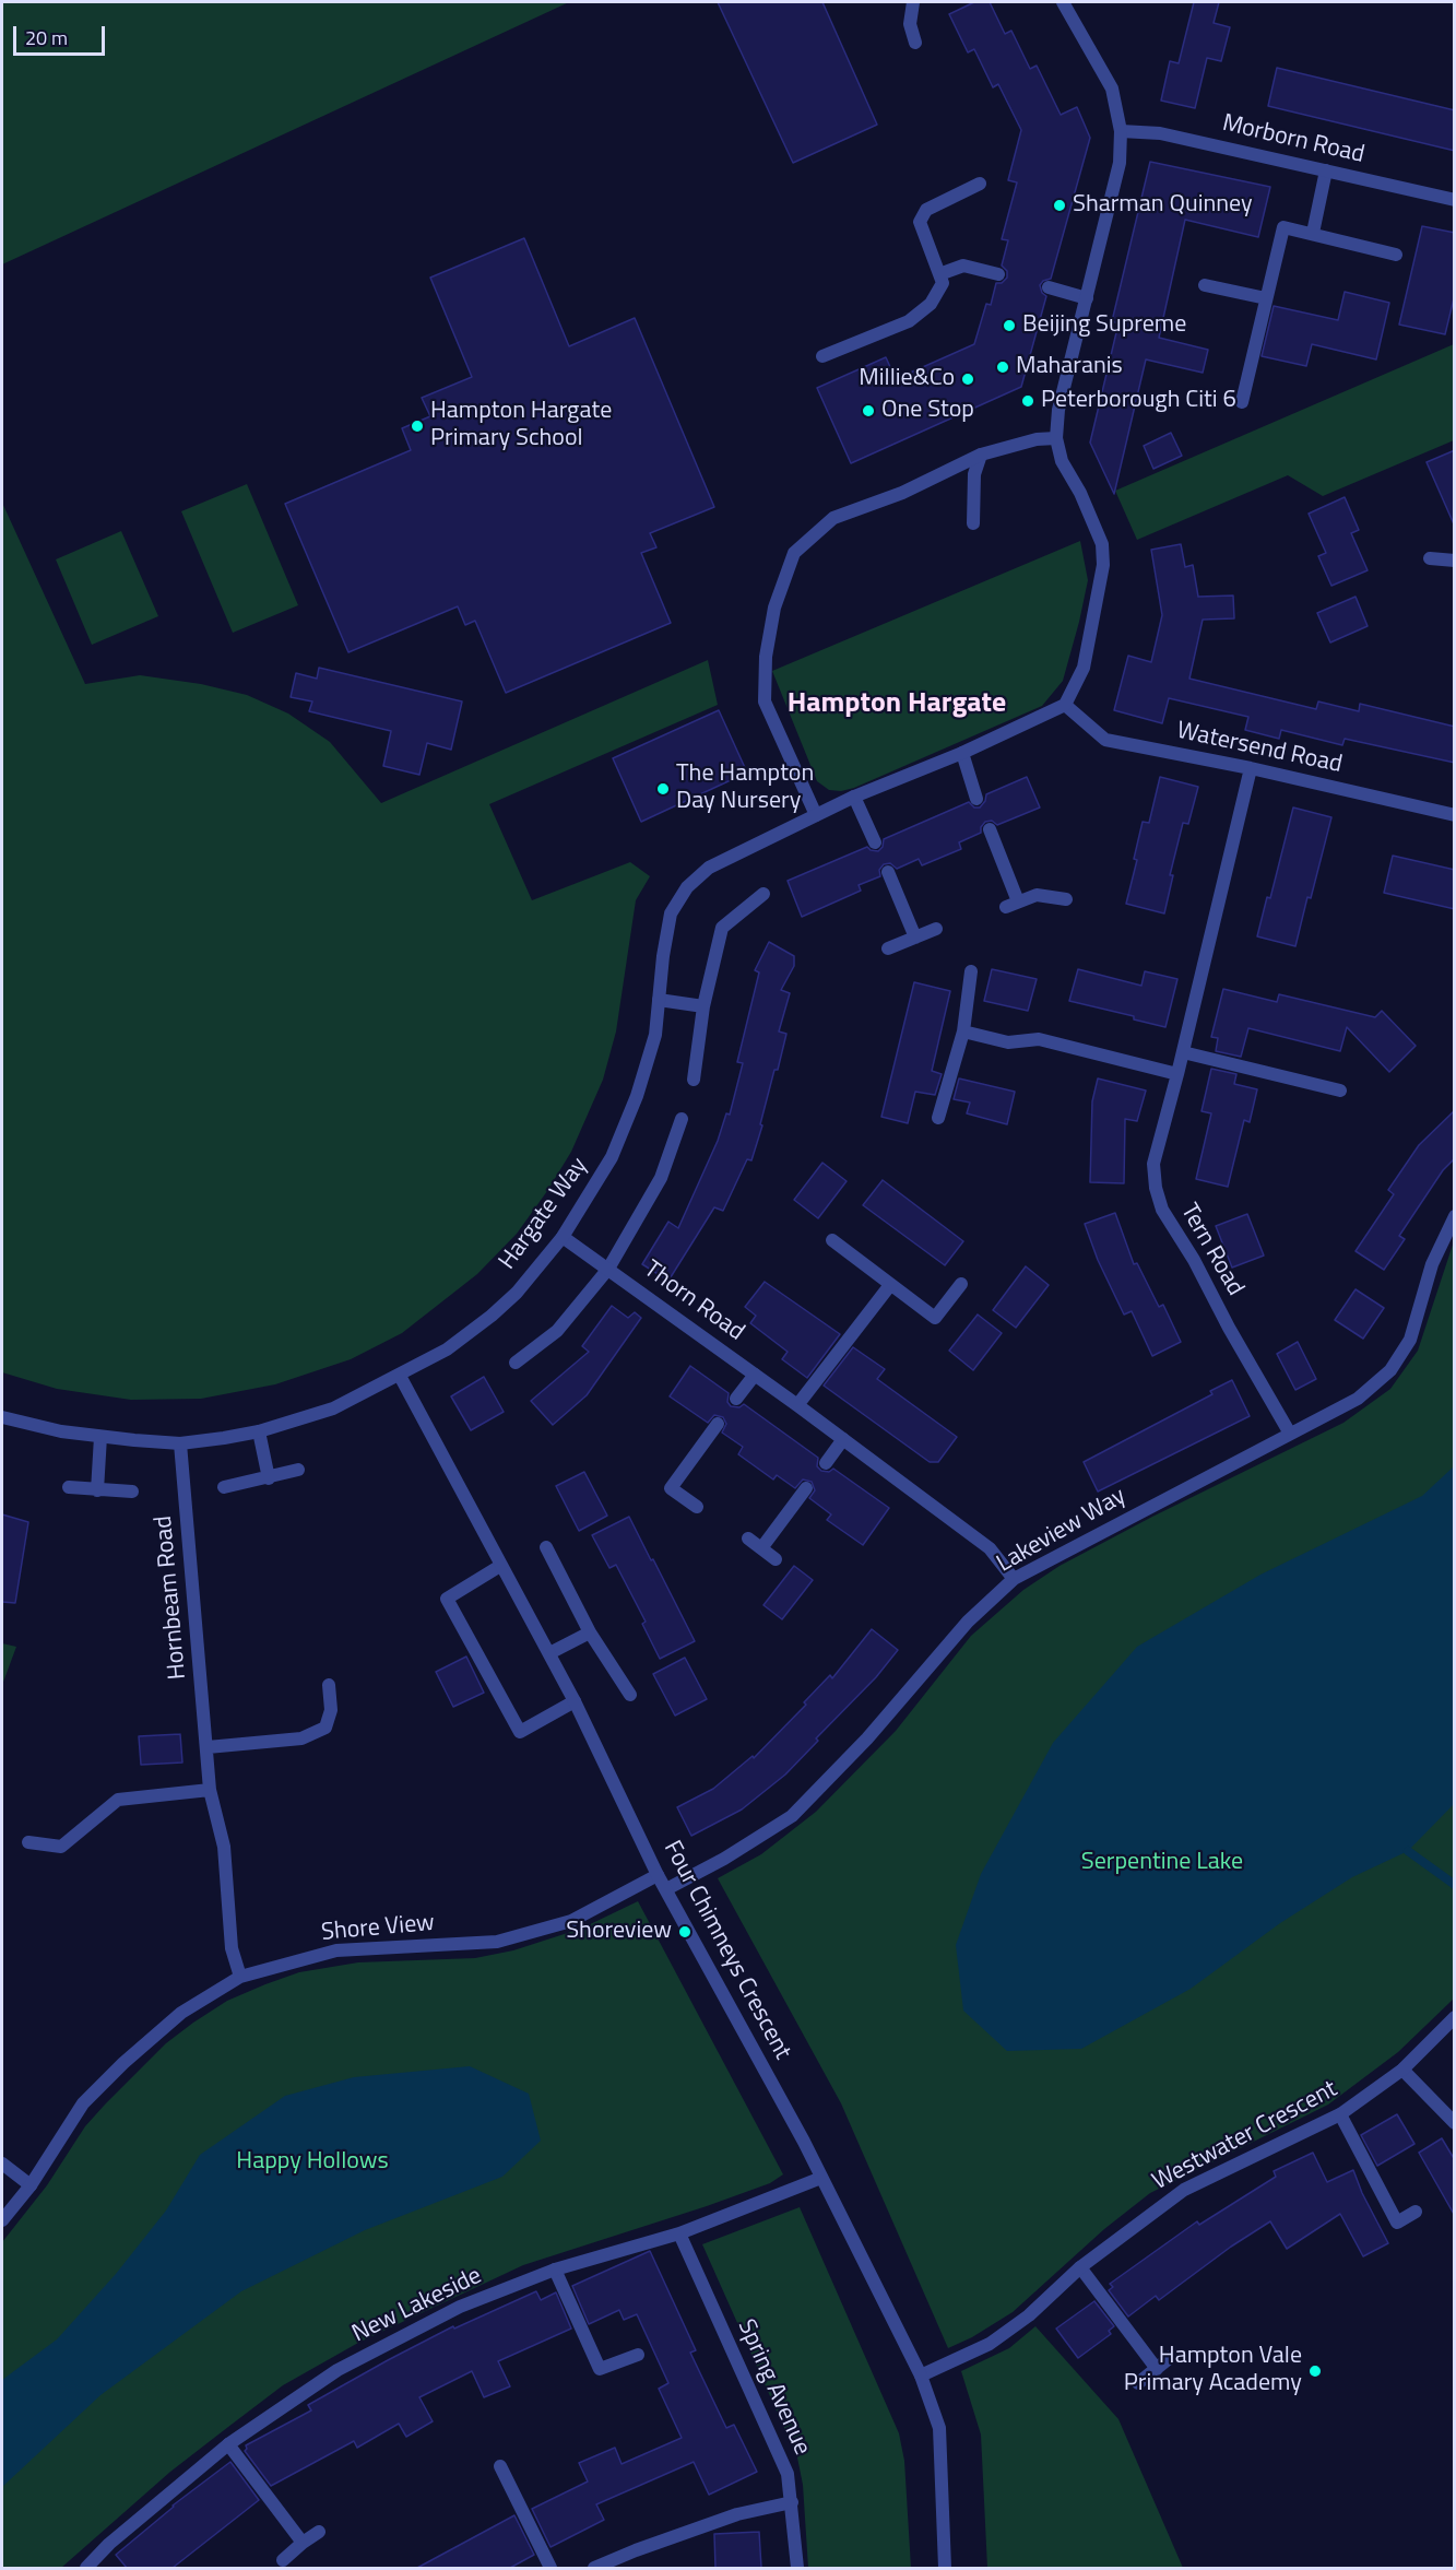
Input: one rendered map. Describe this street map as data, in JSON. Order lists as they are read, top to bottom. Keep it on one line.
{"streets":{"street":["Morborn Road","Watersend Road","Hargate Way","Tern Road","Thorn Road","Lakeview Way","Hornbeam Road","Shore View","Four Chimneys Crescent","Westwater Crescent","New Lakeside","Spring Avenue"]},"crossings":[["Watersend Road","Hargate Way"],["Watersend Road","Tern Road"],["Hargate Way","Thorn Road"],["Hargate Way","Hornbeam Road"],["Hargate Way","Four Chimneys Crescent"],["Tern Road","Lakeview Way"],["Thorn Road","Lakeview Way"],["Lakeview Way","Four Chimneys Crescent"],["Hornbeam Road","Shore View"],["Shore View","Four Chimneys Crescent"],["Four Chimneys Crescent","Westwater Crescent"],["Four Chimneys Crescent","New Lakeside"],["New Lakeside","Spring Avenue"]],"districts":["Hampton Hargate"],"parks":["Serpentine Lake","Happy Hollows"],"places":["Sharman Quinney","Beijing Supreme","Maharanis","Millie&Co","Peterborough Citi 6","One Stop","Hampton Hargate Primary School","The Hampton Day Nursery","Shoreview","Hampton Vale Primary Academy"],"scale_bar":"20 m"}
